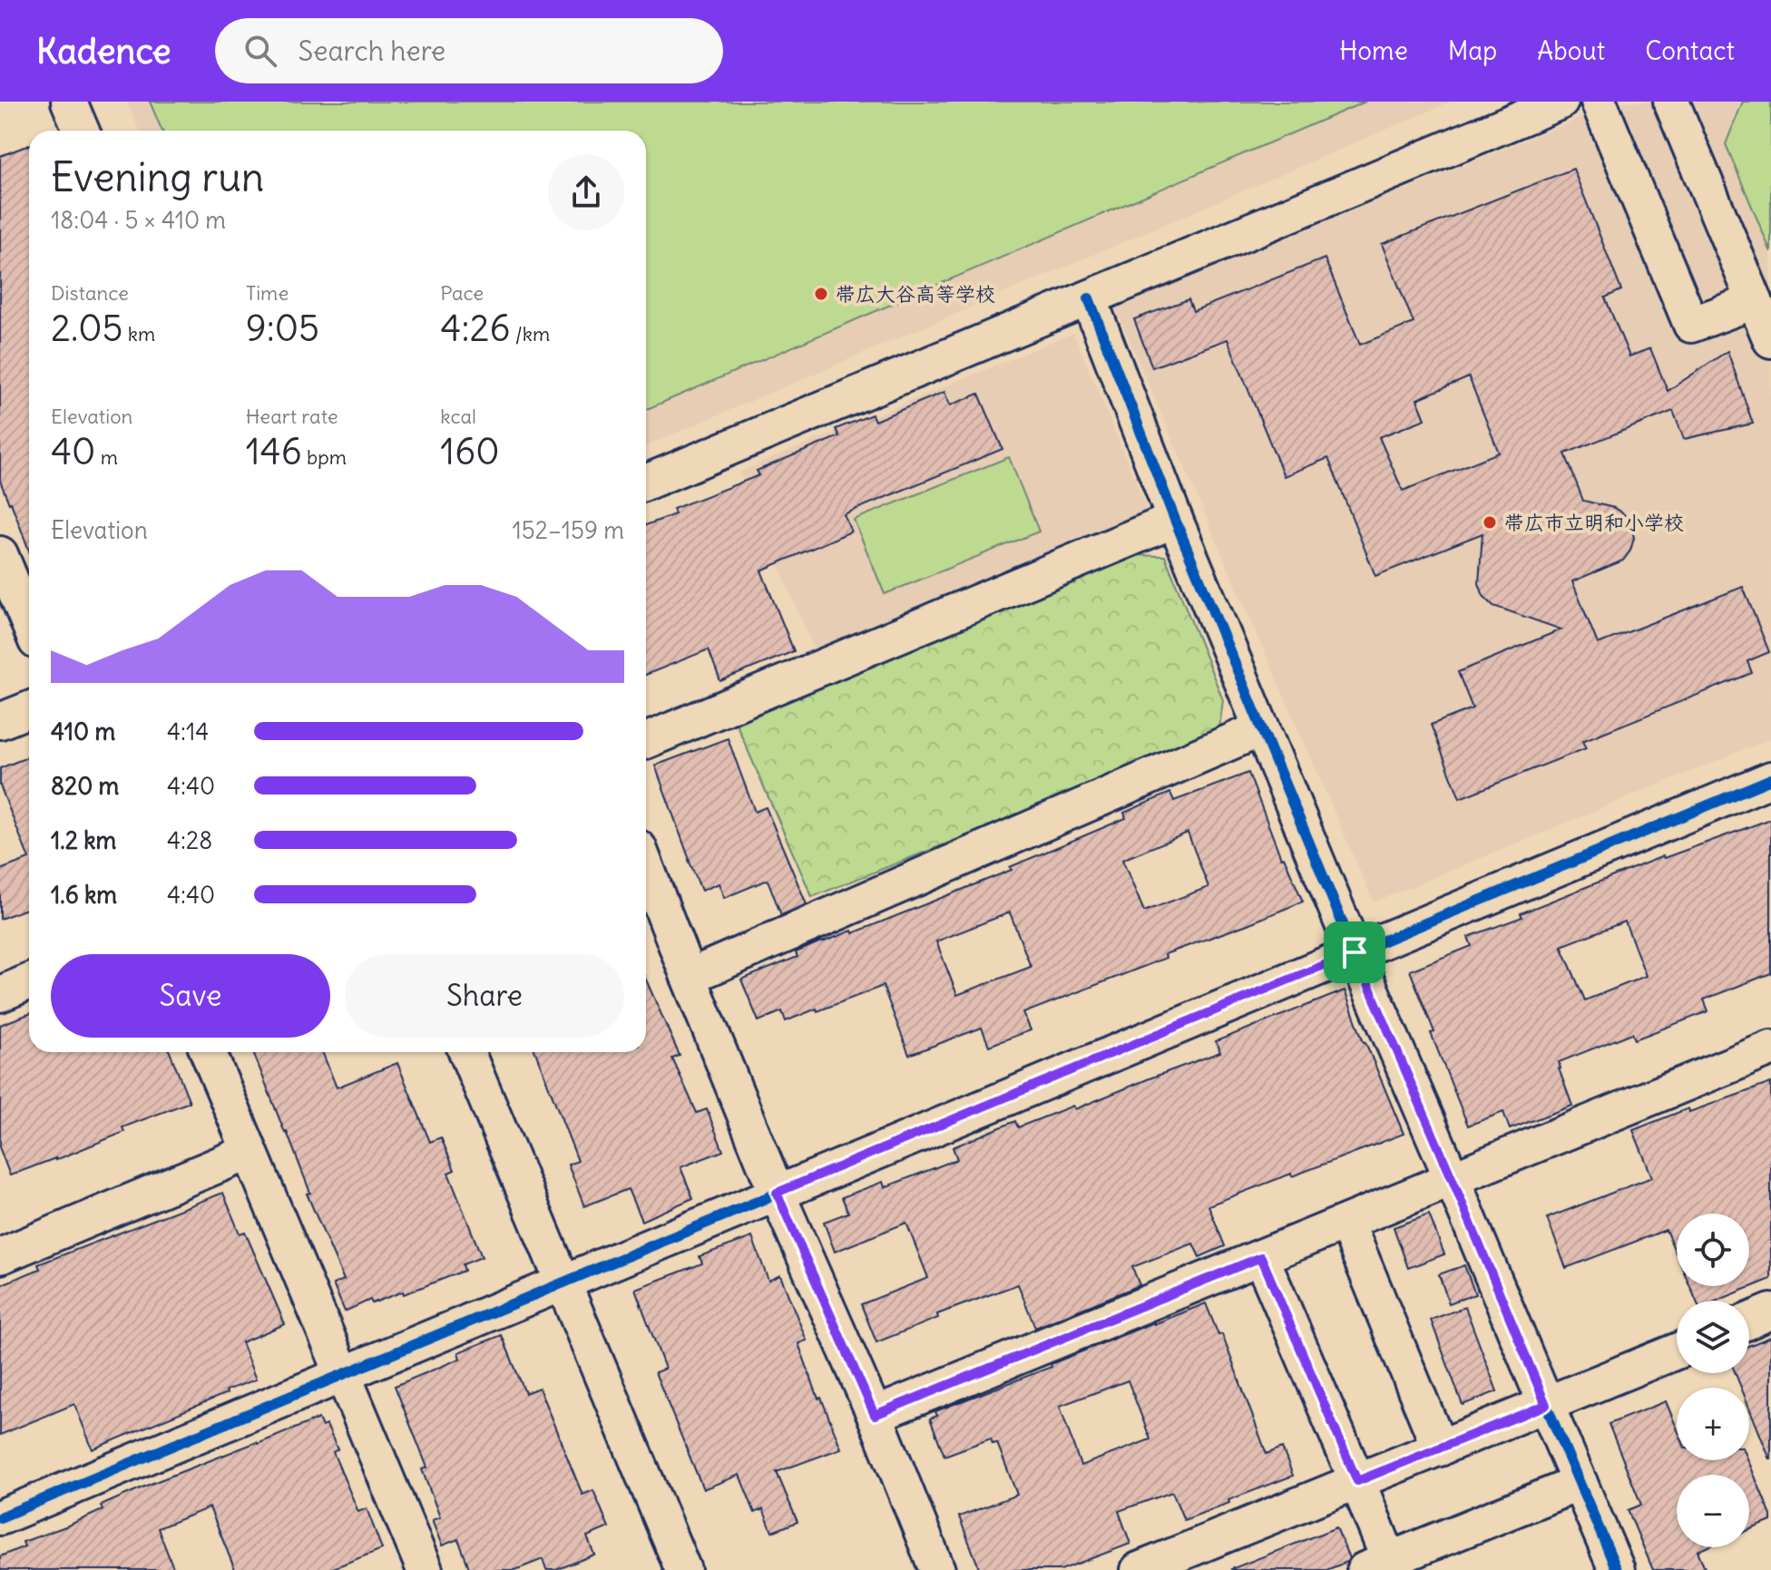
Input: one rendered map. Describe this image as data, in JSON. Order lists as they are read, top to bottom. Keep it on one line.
{"places":["帯広大谷高等学校","帯広市立明和小学校"],"page":{"header":"Kadence","search":"Search here","nav":["Home","Map","About","Contact"],"heading":["Evening run","18:04 · 5 × 410 m"],"stats":[["Distance","2.05 km"],["Time","9:05"],["Pace","4:26 /km"],["Elevation","40 m"],["Heart rate","146 bpm"],["kcal","160"]],"chart":["Elevation","152–159 m"],"list":[{"name":"410 m","note":"4:14"},{"name":"820 m","note":"4:40"},{"name":"1.2 km","note":"4:28"},{"name":"1.6 km","note":"4:40"}],"buttons":["Save","Share"],"map_buttons":["+","−"]}}
